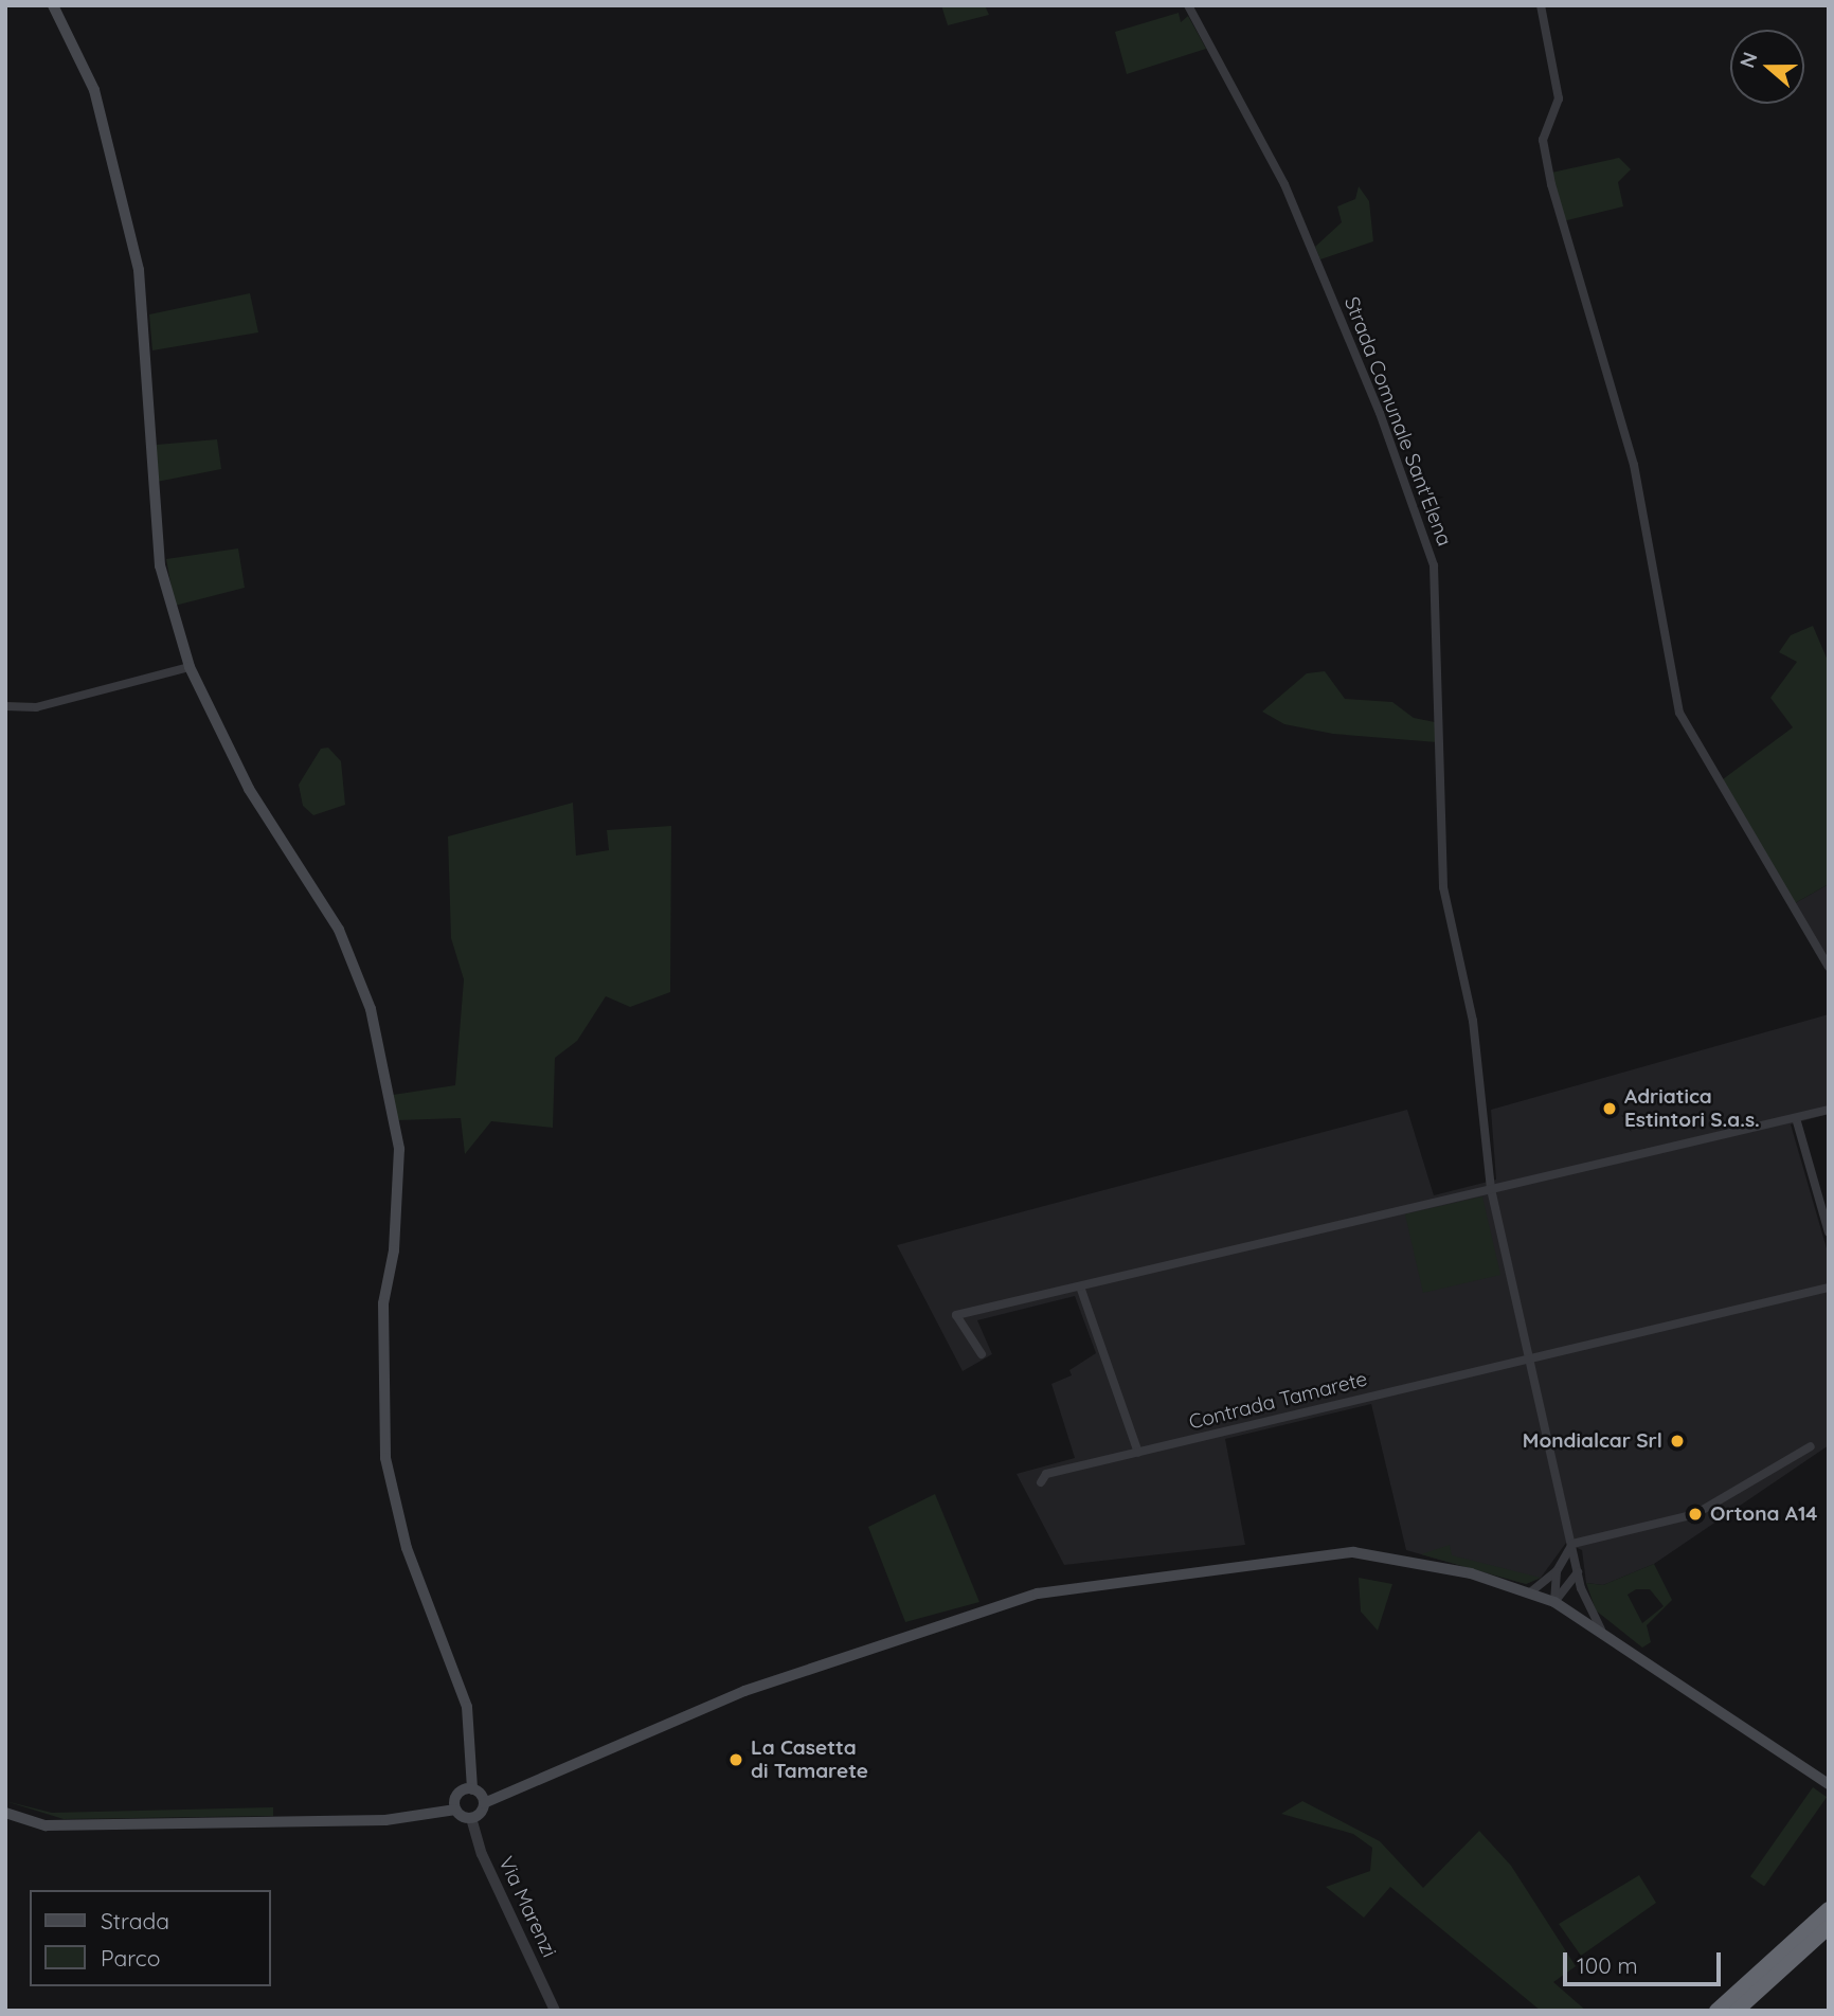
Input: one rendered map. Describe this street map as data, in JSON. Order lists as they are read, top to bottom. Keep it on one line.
{"streets":{"street":["Strada Comunale Sant'Elena","Contrada Tamarete","Via Marenzi"]},"crossings":[["Strada Comunale Sant'Elena","Contrada Tamarete"]],"places":["Adriatica Estintori S.a.s.","Mondialcar Srl","Ortona A14","La Casetta di Tamarete"],"legend":["Strada","Parco"],"scale_bar":"100 m","north":"left"}
